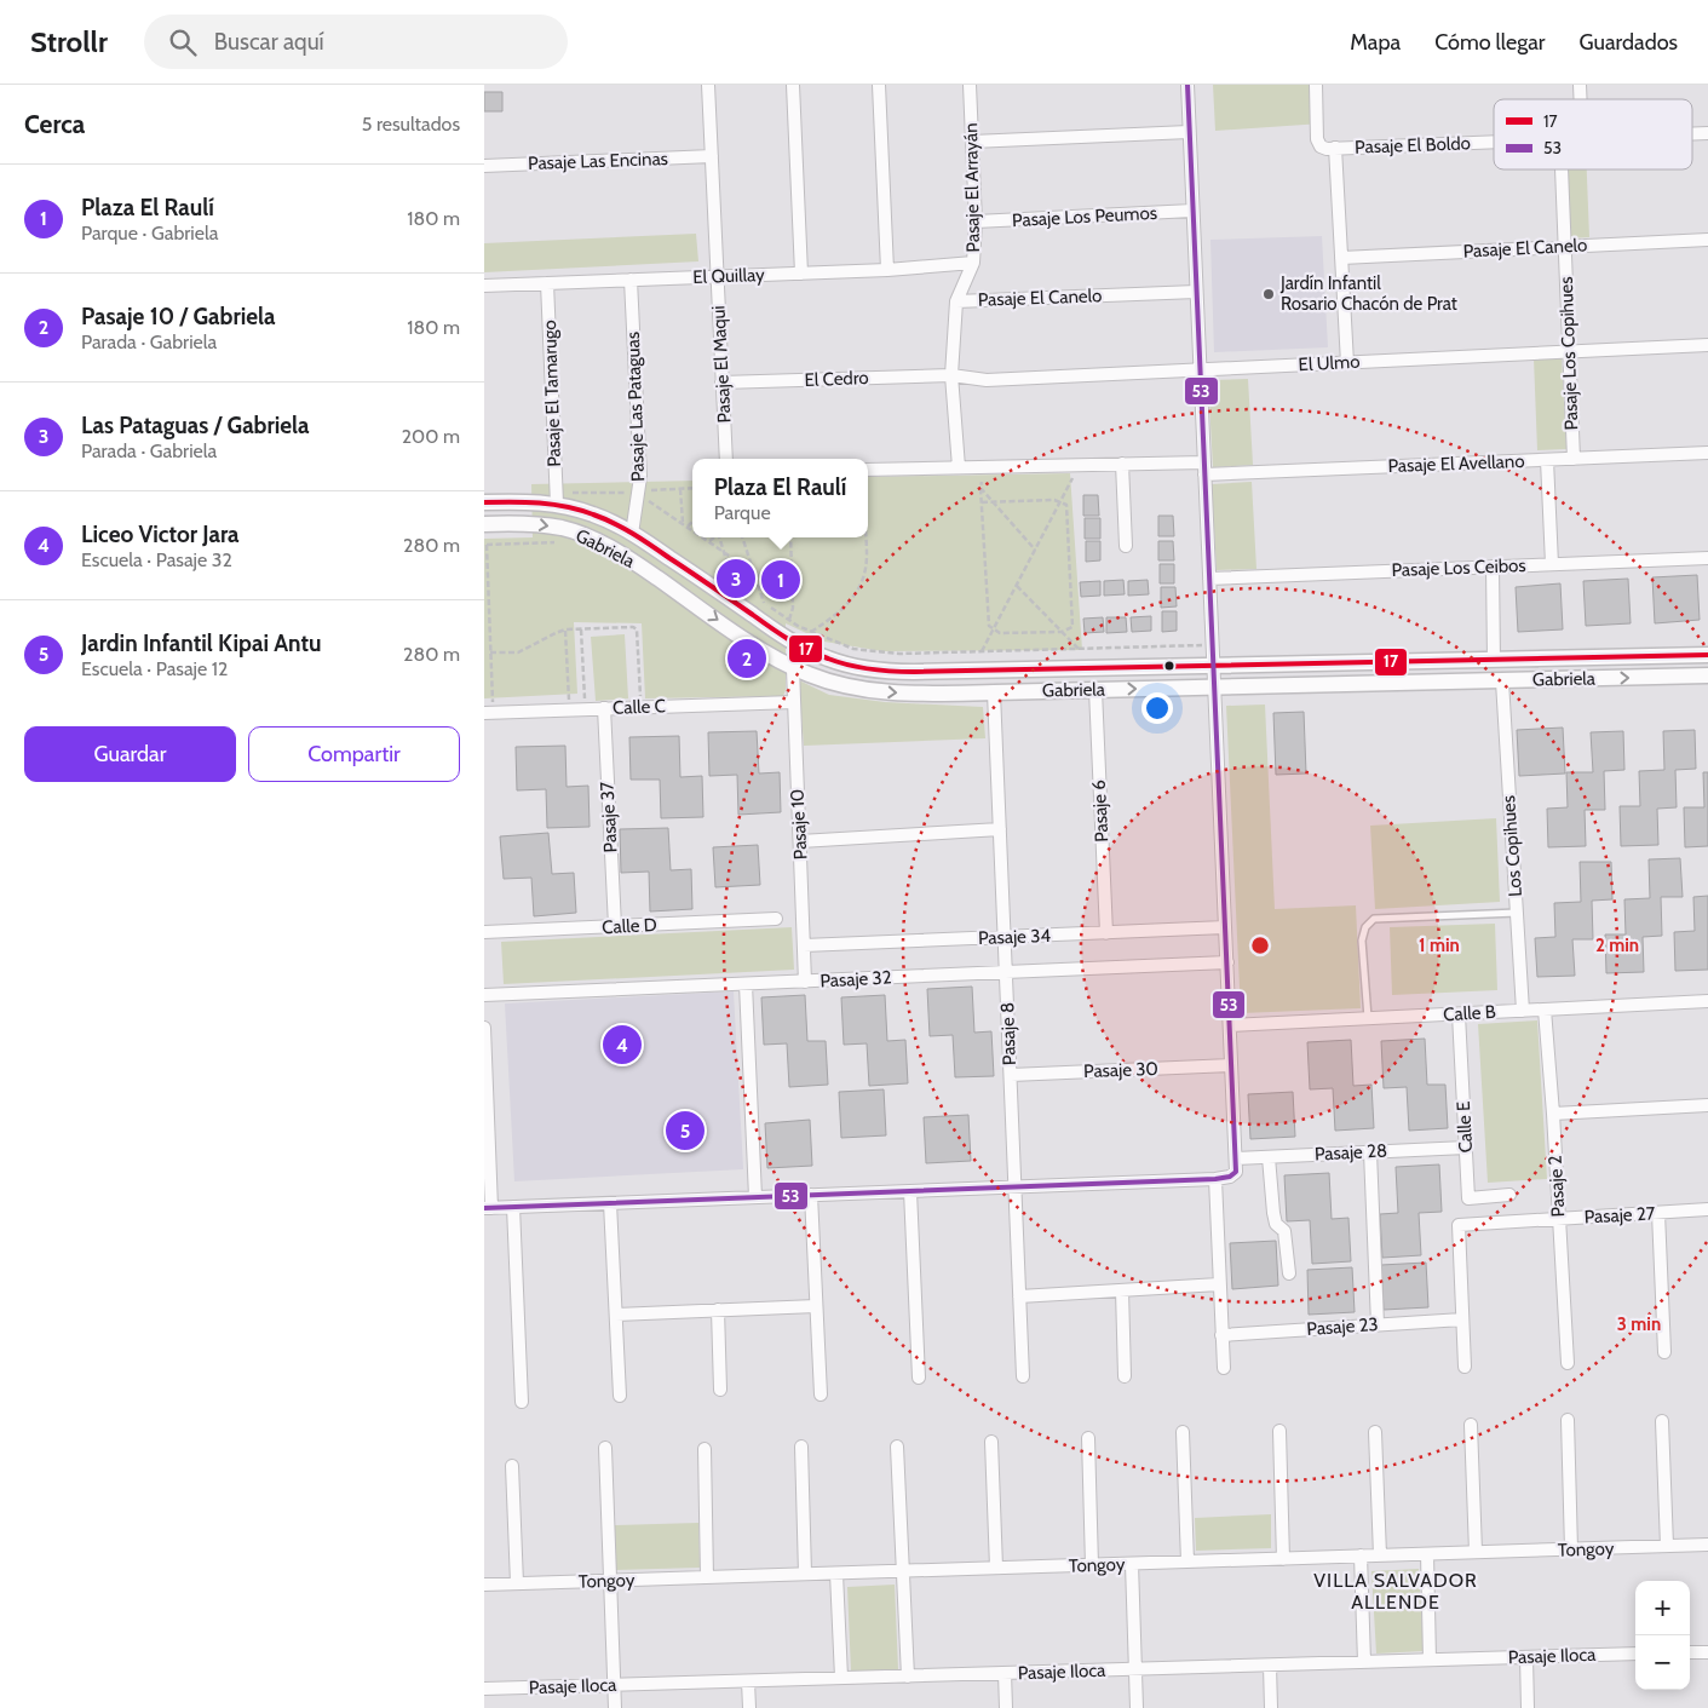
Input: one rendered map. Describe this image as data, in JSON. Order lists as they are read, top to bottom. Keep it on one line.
{"streets":{"street":["Pasaje El Boldo","Pasaje Las Encinas","Pasaje El Arrayán","Pasaje Los Peumos","Pasaje El Canelo","El Quillay","Pasaje Los Copihues","El Ulmo","Pasaje El Maqui","El Cedro","Pasaje El Tamarugo","Pasaje Las Pataguas","Pasaje El Avellano","Gabriela","Pasaje Los Ceibos","Calle C","Pasaje 6","Pasaje 37","Pasaje 10","Los Copihues","Calle D","Pasaje 34","Pasaje 32","Calle B","Pasaje 8","Pasaje 30","Calle E","Pasaje 28","Pasaje 2","Pasaje 27","Pasaje 23","Tongoy","Pasaje Iloca"]},"crossings":[["Pasaje Las Encinas","Pasaje El Maqui"],["Pasaje El Arrayán","Pasaje Los Peumos"],["Pasaje El Arrayán","Pasaje El Canelo"],["Pasaje El Arrayán","El Quillay"],["Pasaje El Arrayán","El Ulmo"],["Pasaje El Arrayán","El Cedro"],["Pasaje El Arrayán","Pasaje El Avellano"],["Pasaje El Canelo","Pasaje Los Copihues"],["El Quillay","Pasaje El Maqui"],["El Quillay","Pasaje El Tamarugo"],["El Quillay","Pasaje Las Pataguas"],["Pasaje Los Copihues","El Ulmo"],["Pasaje Los Copihues","Pasaje El Avellano"],["El Ulmo","El Cedro"],["Pasaje El Maqui","El Cedro"],["Pasaje El Tamarugo","Gabriela"],["Pasaje Las Pataguas","Gabriela"],["Gabriela","Pasaje 6"],["Gabriela","Pasaje 10"],["Gabriela","Los Copihues"],["Gabriela","Pasaje 8"],["Calle C","Pasaje 37"],["Calle C","Pasaje 10"],["Pasaje 6","Pasaje 34"],["Pasaje 37","Calle D"],["Pasaje 10","Pasaje 34"],["Pasaje 10","Pasaje 32"],["Los Copihues","Calle B"],["Pasaje 34","Pasaje 8"],["Pasaje 32","Pasaje 8"],["Calle B","Calle E"],["Calle B","Pasaje 2"],["Pasaje 8","Pasaje 30"],["Calle E","Pasaje 28"],["Pasaje 2","Pasaje 27"],["Pasaje 27","Pasaje 23"]],"districts":["VILLA SALVADOR ALLENDE"],"places":["Jardín Infantil Rosario Chacón de Prat"],"lines":["transit line 53","transit line 17"],"legend":["17","53"],"page":{"header":"Strollr","search":"Buscar aquí","nav":["Mapa","Cómo llegar","Guardados"],"heading":["Cerca","5 resultados"],"list":[{"mark":"1","name":"Plaza El Raulí","note":"Parque · Gabriela","value":"180 m"},{"mark":"2","name":"Pasaje 10 / Gabriela","note":"Parada · Gabriela","value":"180 m"},{"mark":"3","name":"Las Pataguas / Gabriela","note":"Parada · Gabriela","value":"200 m"},{"mark":"4","name":"Liceo Victor Jara","note":"Escuela · Pasaje 32","value":"280 m"},{"mark":"5","name":"Jardin Infantil Kipai Antu","note":"Escuela · Pasaje 12","value":"280 m"}],"popup":["Plaza El Raulí","Parque"],"pins":["3","1","2","4","5"],"buttons":["Guardar","Compartir"],"map_buttons":["+","−"]},"rings":["1 min","2 min","3 min"]}
